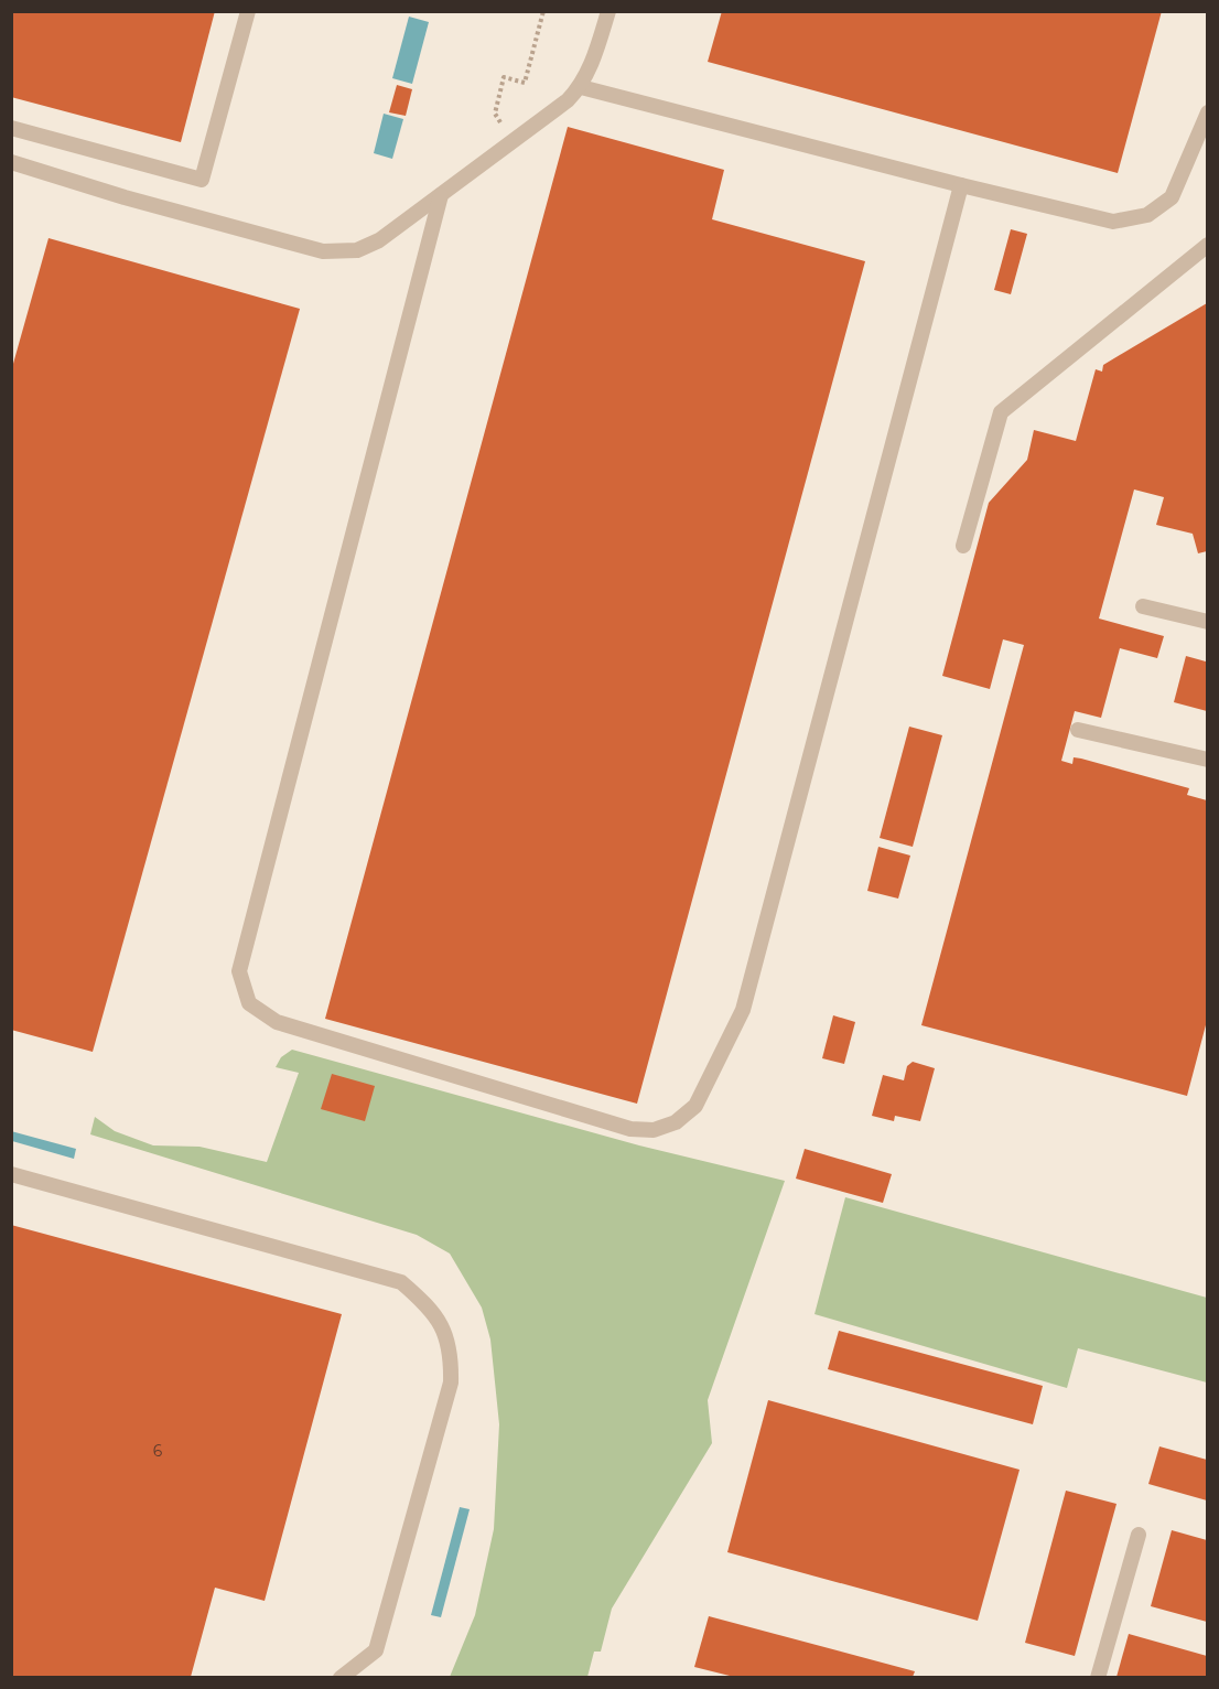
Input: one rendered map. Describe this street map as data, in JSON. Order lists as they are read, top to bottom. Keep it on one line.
{"house_numbers":["6"]}
